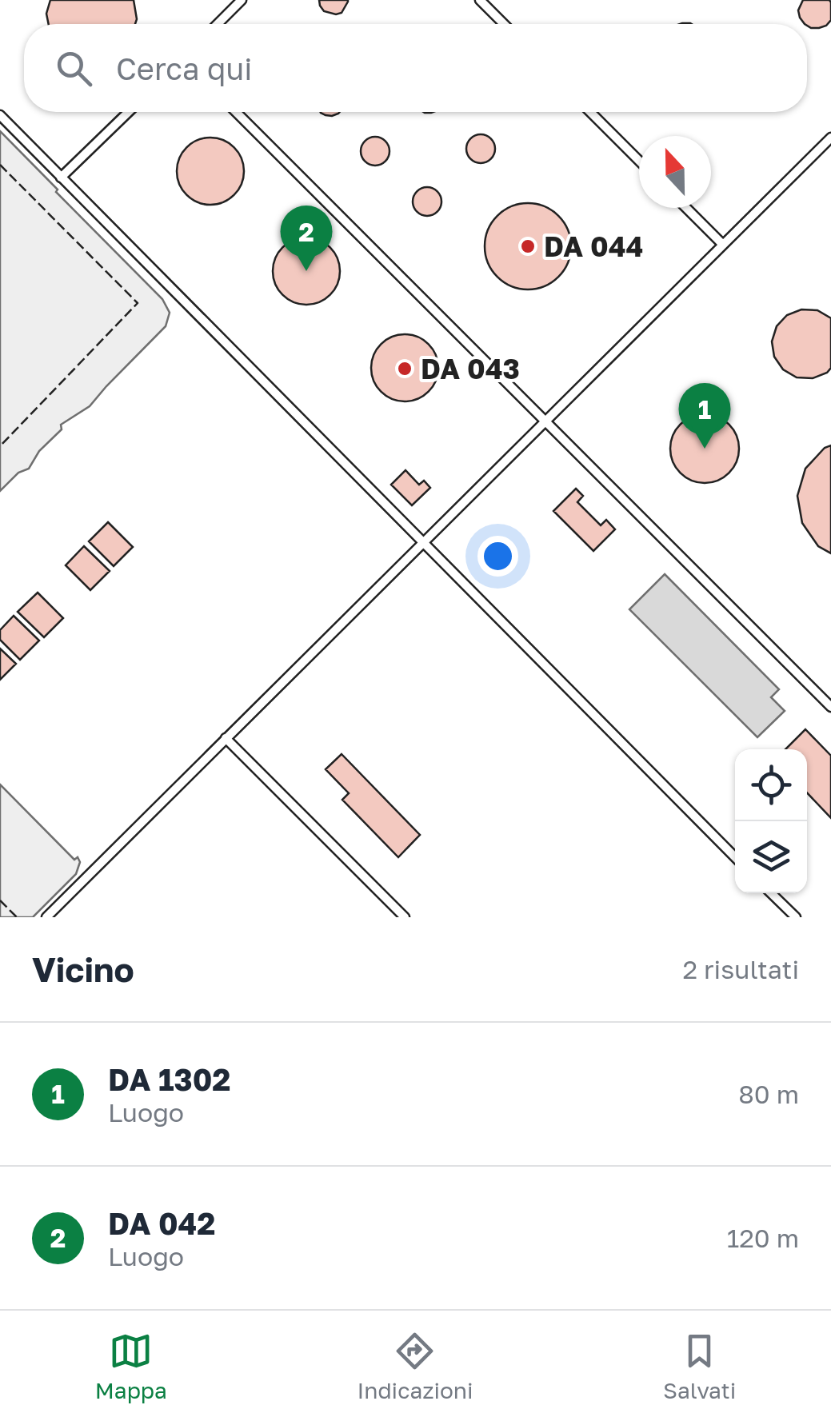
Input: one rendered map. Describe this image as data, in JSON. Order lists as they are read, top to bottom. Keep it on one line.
{"places":["DA 044","DA 043"],"north":"top","page":{"search":"Cerca qui","pins":["2","1"],"heading":["Vicino","2 risultati"],"list":[{"mark":"1","name":"DA 1302","note":"Luogo","value":"80 m"},{"mark":"2","name":"DA 042","note":"Luogo","value":"120 m"}],"nav":["Mappa","Indicazioni","Salvati"]}}
